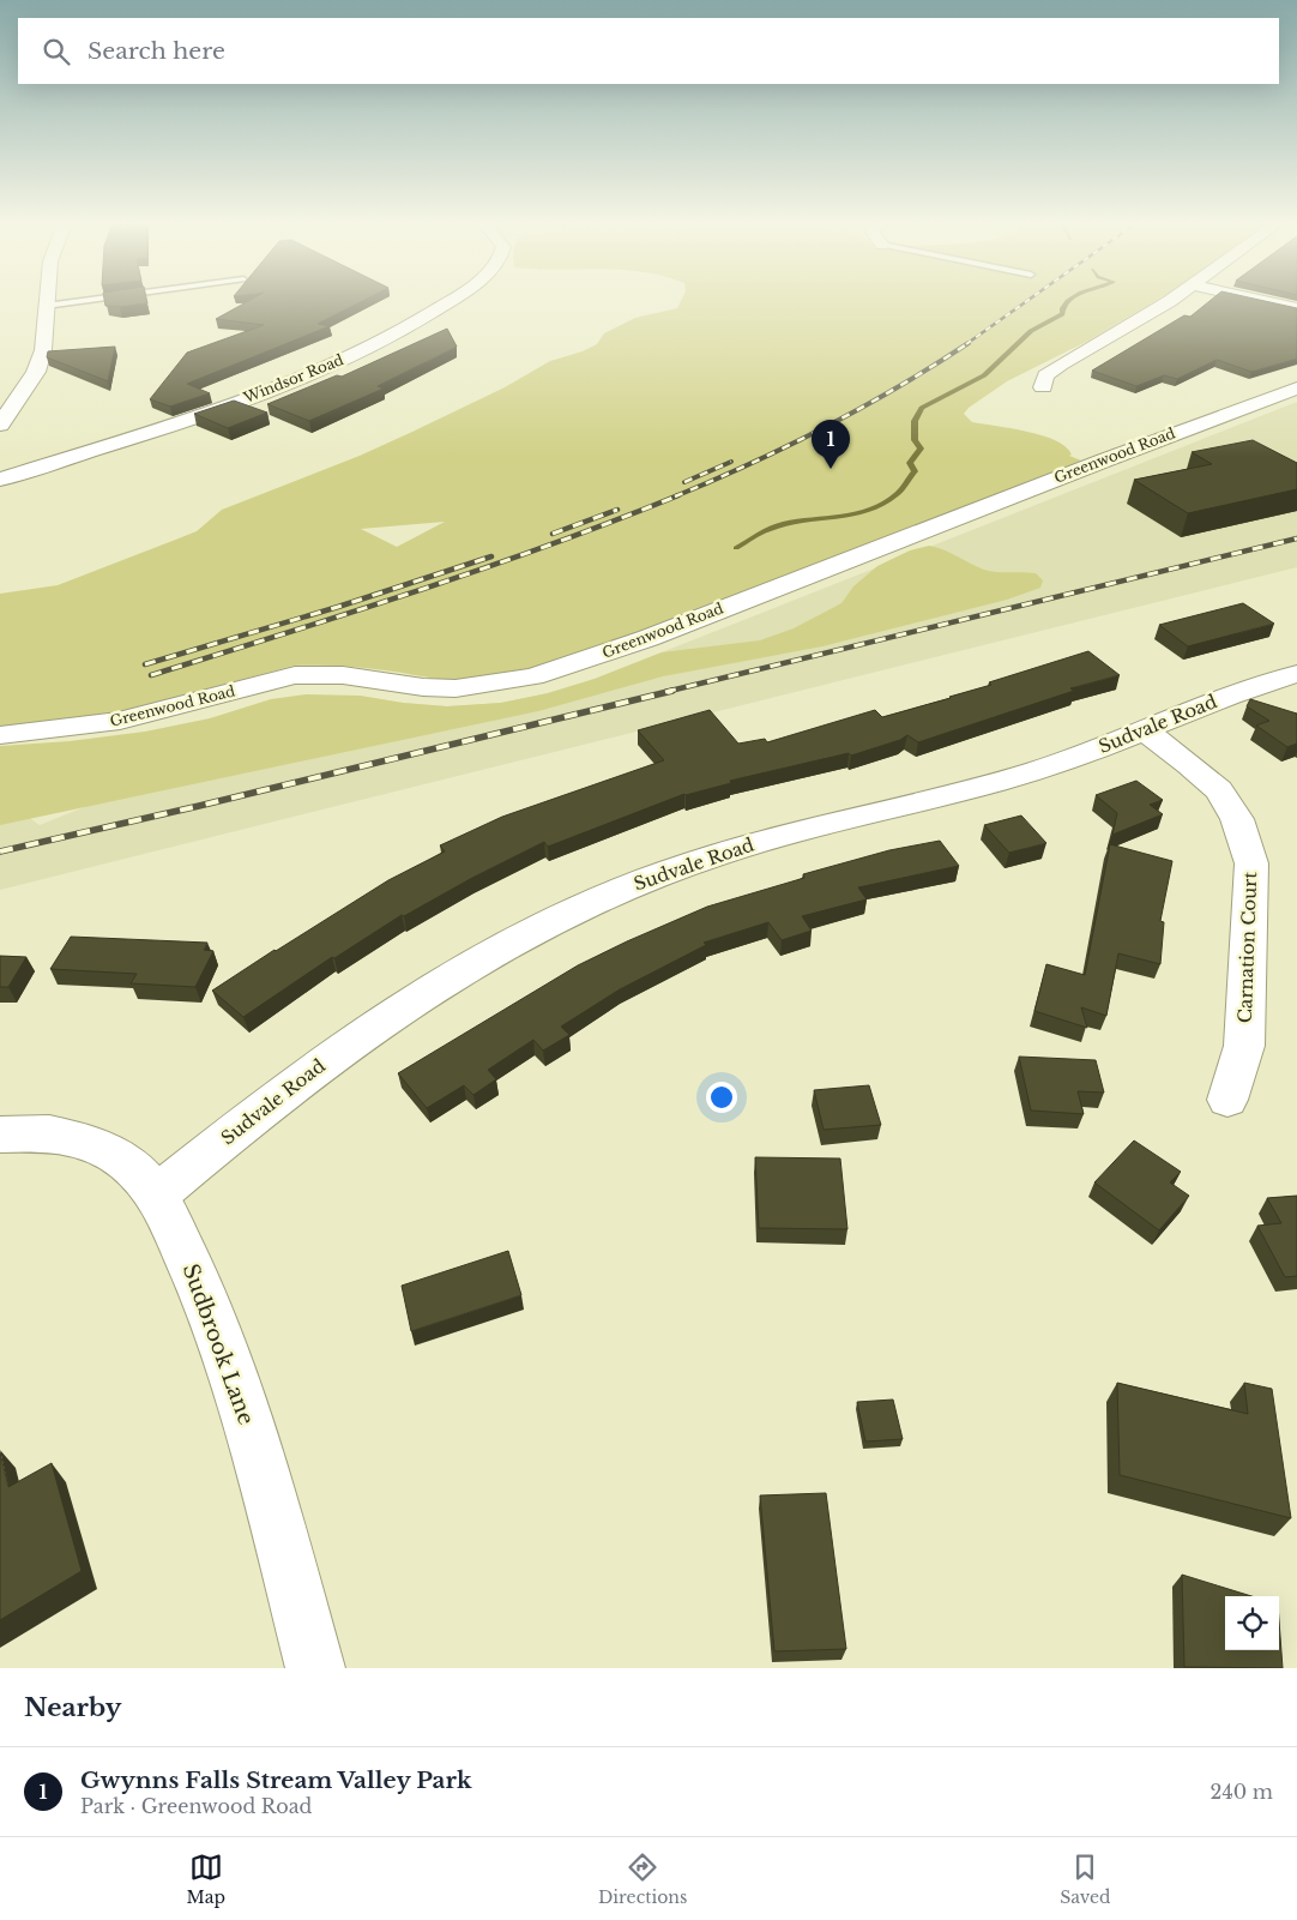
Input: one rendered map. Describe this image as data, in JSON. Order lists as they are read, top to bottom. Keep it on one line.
{"streets":{"street":["Windsor Road","Greenwood Road","Sudvale Road","Carnation Court","Sudbrook Lane"]},"crossings":[["Sudvale Road","Carnation Court"],["Sudvale Road","Sudbrook Lane"]],"page":{"search":"Search here","pins":"1","heading":"Nearby","list":[{"mark":"1","name":"Gwynns Falls Stream Valley Park","note":"Park · Greenwood Road","value":"240 m"}],"nav":["Map","Directions","Saved"]}}
